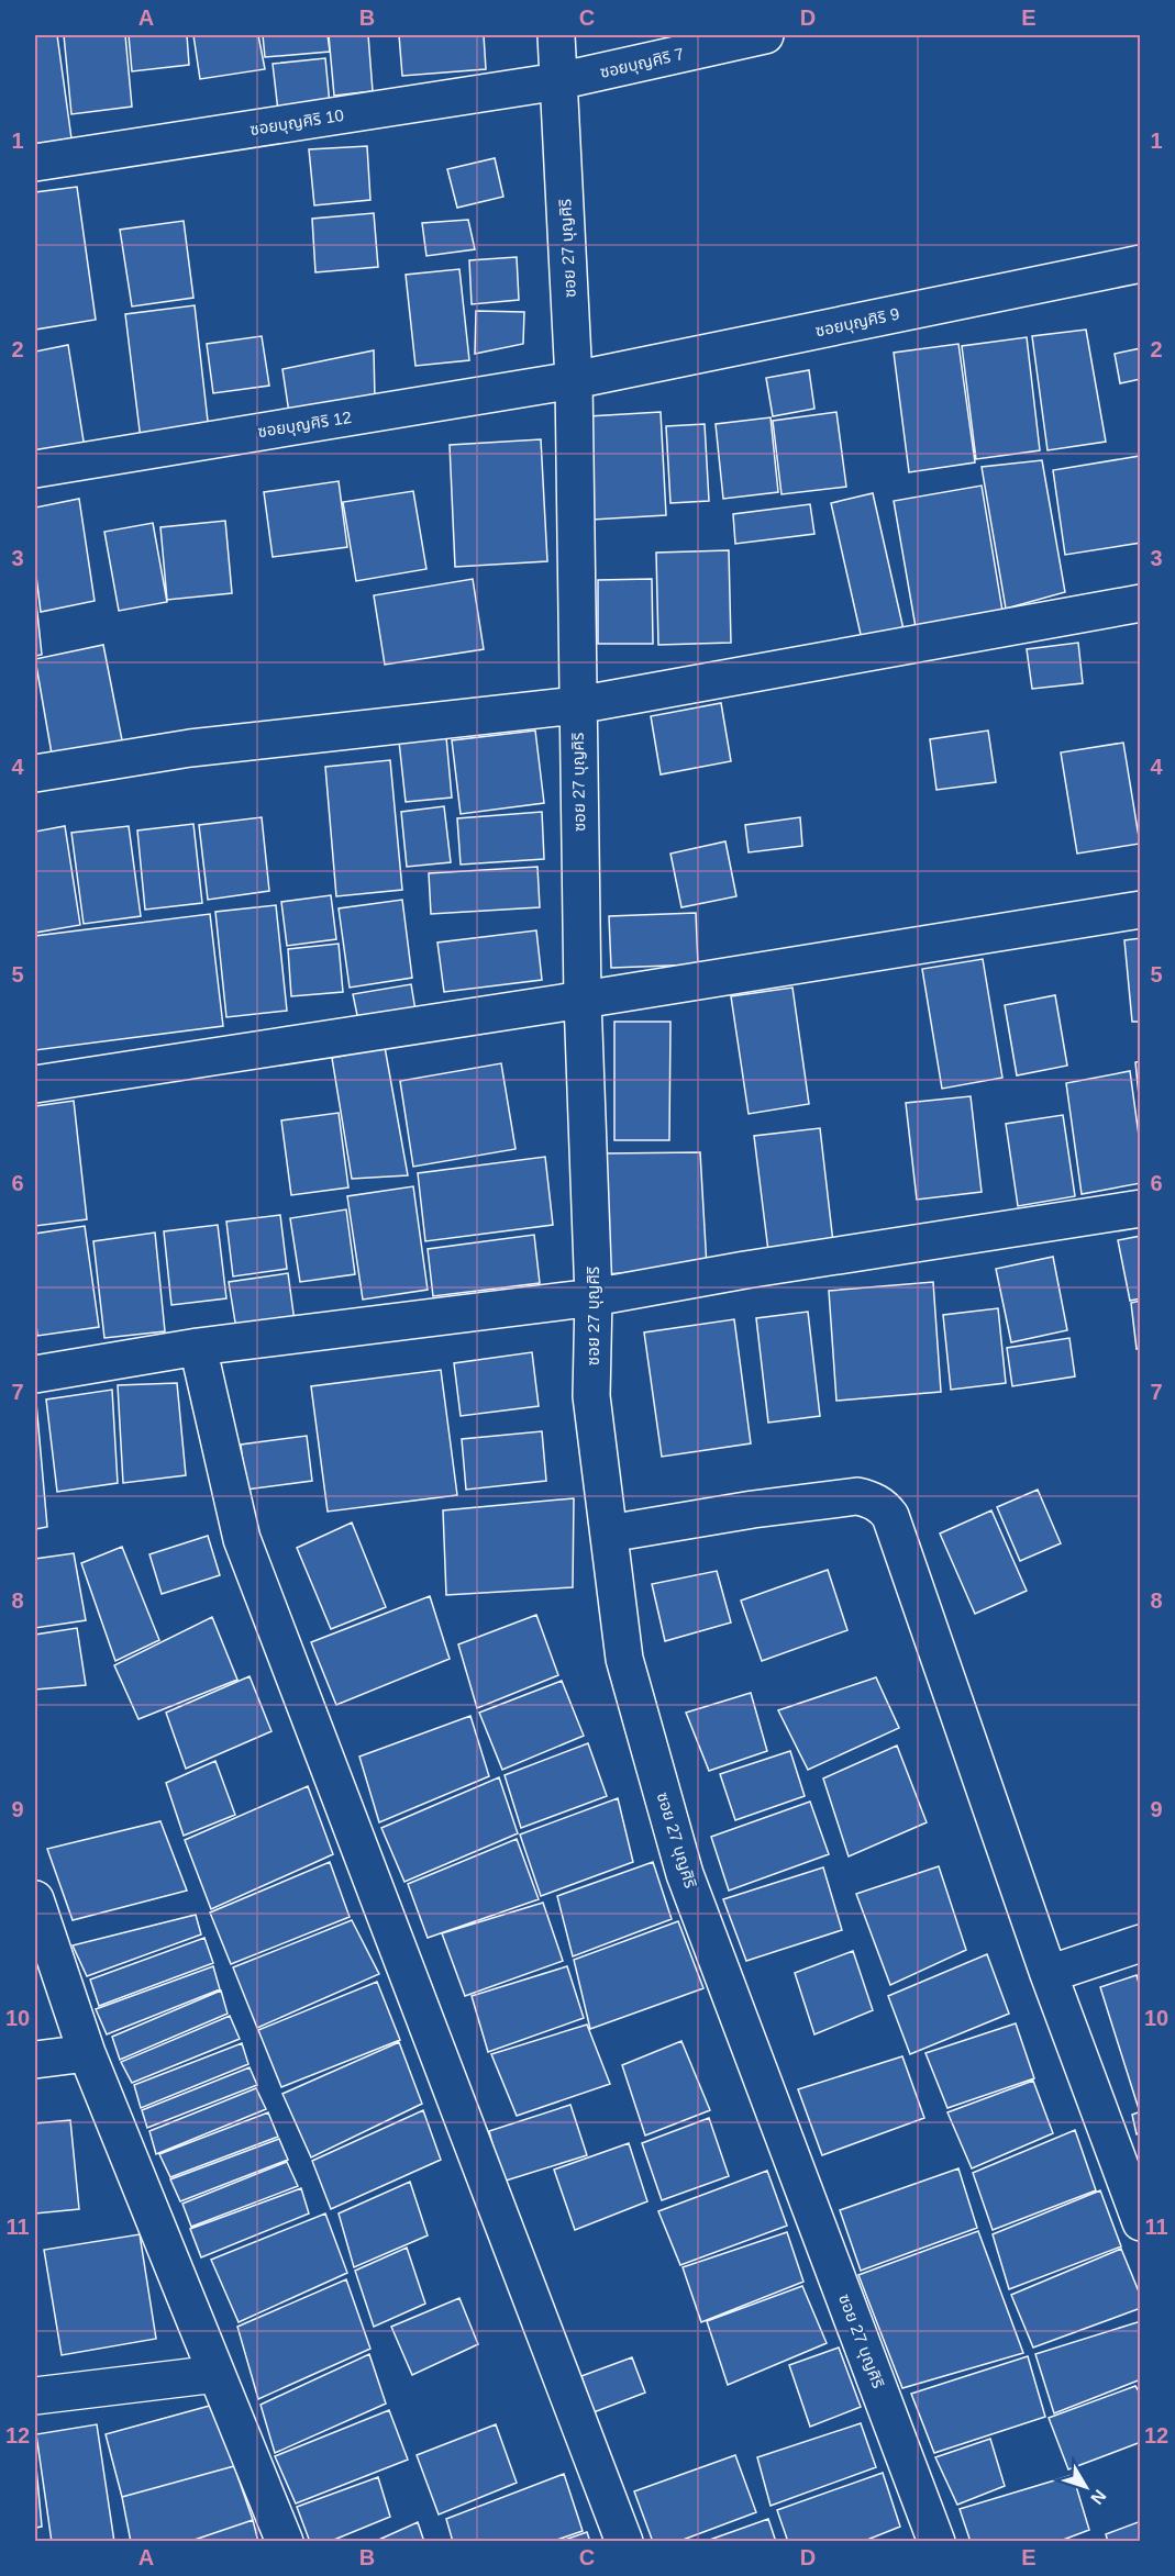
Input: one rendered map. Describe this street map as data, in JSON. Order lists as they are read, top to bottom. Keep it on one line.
{"streets":{"street":["ซอยบุญศิริ 7","ซอยบุญศิริ 10","ซอย 27 บุญศิริ","ซอยบุญศิริ 9","ซอยบุญศิริ 12"]},"crossings":[["ซอยบุญศิริ 7","ซอยบุญศิริ 10"],["ซอยบุญศิริ 7","ซอย 27 บุญศิริ"],["ซอยบุญศิริ 10","ซอย 27 บุญศิริ"],["ซอย 27 บุญศิริ","ซอยบุญศิริ 9"],["ซอย 27 บุญศิริ","ซอยบุญศิริ 12"],["ซอยบุญศิริ 9","ซอยบุญศิริ 12"]],"north":"bottom right","grid":{"columns":["A","B","C","D","E"],"rows":["1","2","3","4","5","6","7","8","9","10","11","12"]}}
